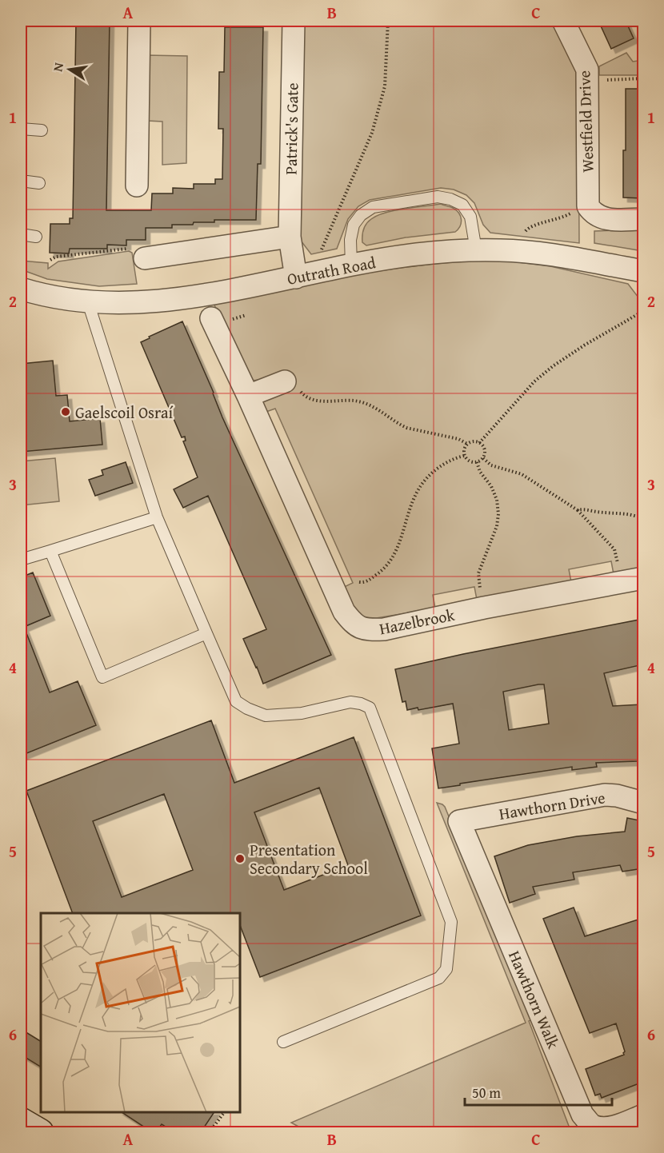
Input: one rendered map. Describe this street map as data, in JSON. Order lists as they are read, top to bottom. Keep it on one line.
{"streets":{"street":["Westfield Drive","Patrick's Gate","Outrath Road","Hazelbrook","Hawthorn Drive","Hawthorn Walk"]},"crossings":[["Patrick's Gate","Outrath Road"],["Hawthorn Drive","Hawthorn Walk"]],"places":["Gaelscoil Osraí","Presentation Secondary School"],"scale_bar":"50 m","north":"left","grid":{"columns":["A","B","C"],"rows":["1","2","3","4","5","6"]}}
